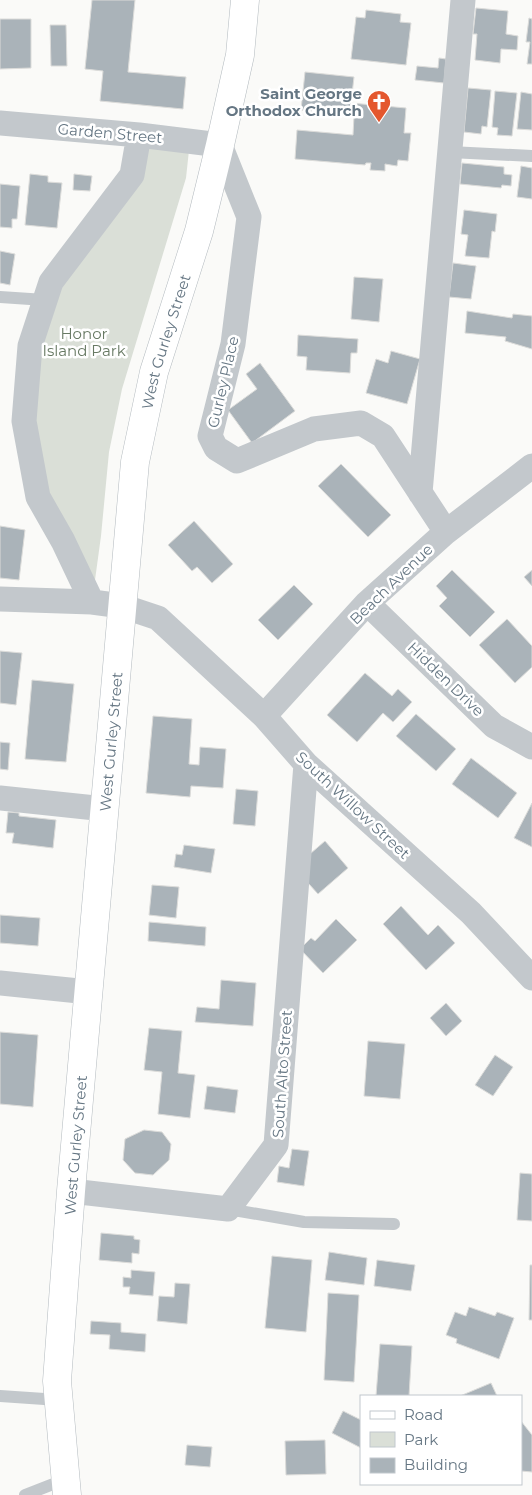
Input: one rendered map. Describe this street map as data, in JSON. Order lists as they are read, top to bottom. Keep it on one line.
{"streets":{"main road":["West Gurley Street"],"street":["Garden Street","Gurley Place","Beach Avenue","Hidden Drive","South Willow Street","South Alto Street"]},"crossings":[["Garden Street","West Gurley Street"],["Garden Street","Gurley Place"],["West Gurley Street","Gurley Place"],["West Gurley Street","South Willow Street"],["Gurley Place","Beach Avenue"],["Beach Avenue","Hidden Drive"],["Beach Avenue","South Willow Street"],["South Willow Street","South Alto Street"]],"parks":["Honor Island Park"],"places":{"church":["Saint George Orthodox Church"]},"legend":["Road","Park","Building"]}
